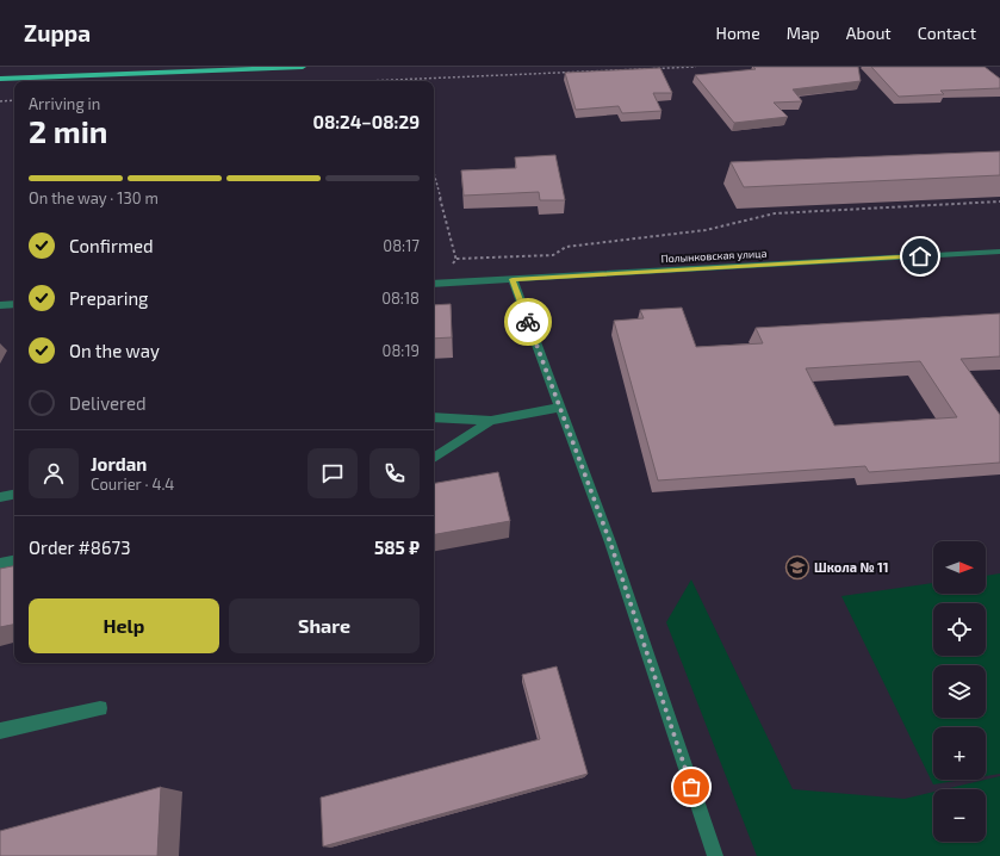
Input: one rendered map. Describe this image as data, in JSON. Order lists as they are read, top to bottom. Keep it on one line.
{"streets":{"street":["Полынковская улица"]},"places":{"school or university":["Школа № 11"]},"north":"right","page":{"header":"Zuppa","nav":["Home","Map","About","Contact"],"heading":["2 min","Arriving in","08:24–08:29"],"panel":["Jordan","Courier · 4.4","Order #8673","585 ₽"],"bar":"On the way · 130 m","list":[["Confirmed","08:17"],["Preparing","08:18"],["On the way","08:19"],"Delivered"],"map_buttons":["+","−"],"buttons":["Help","Share"]}}
